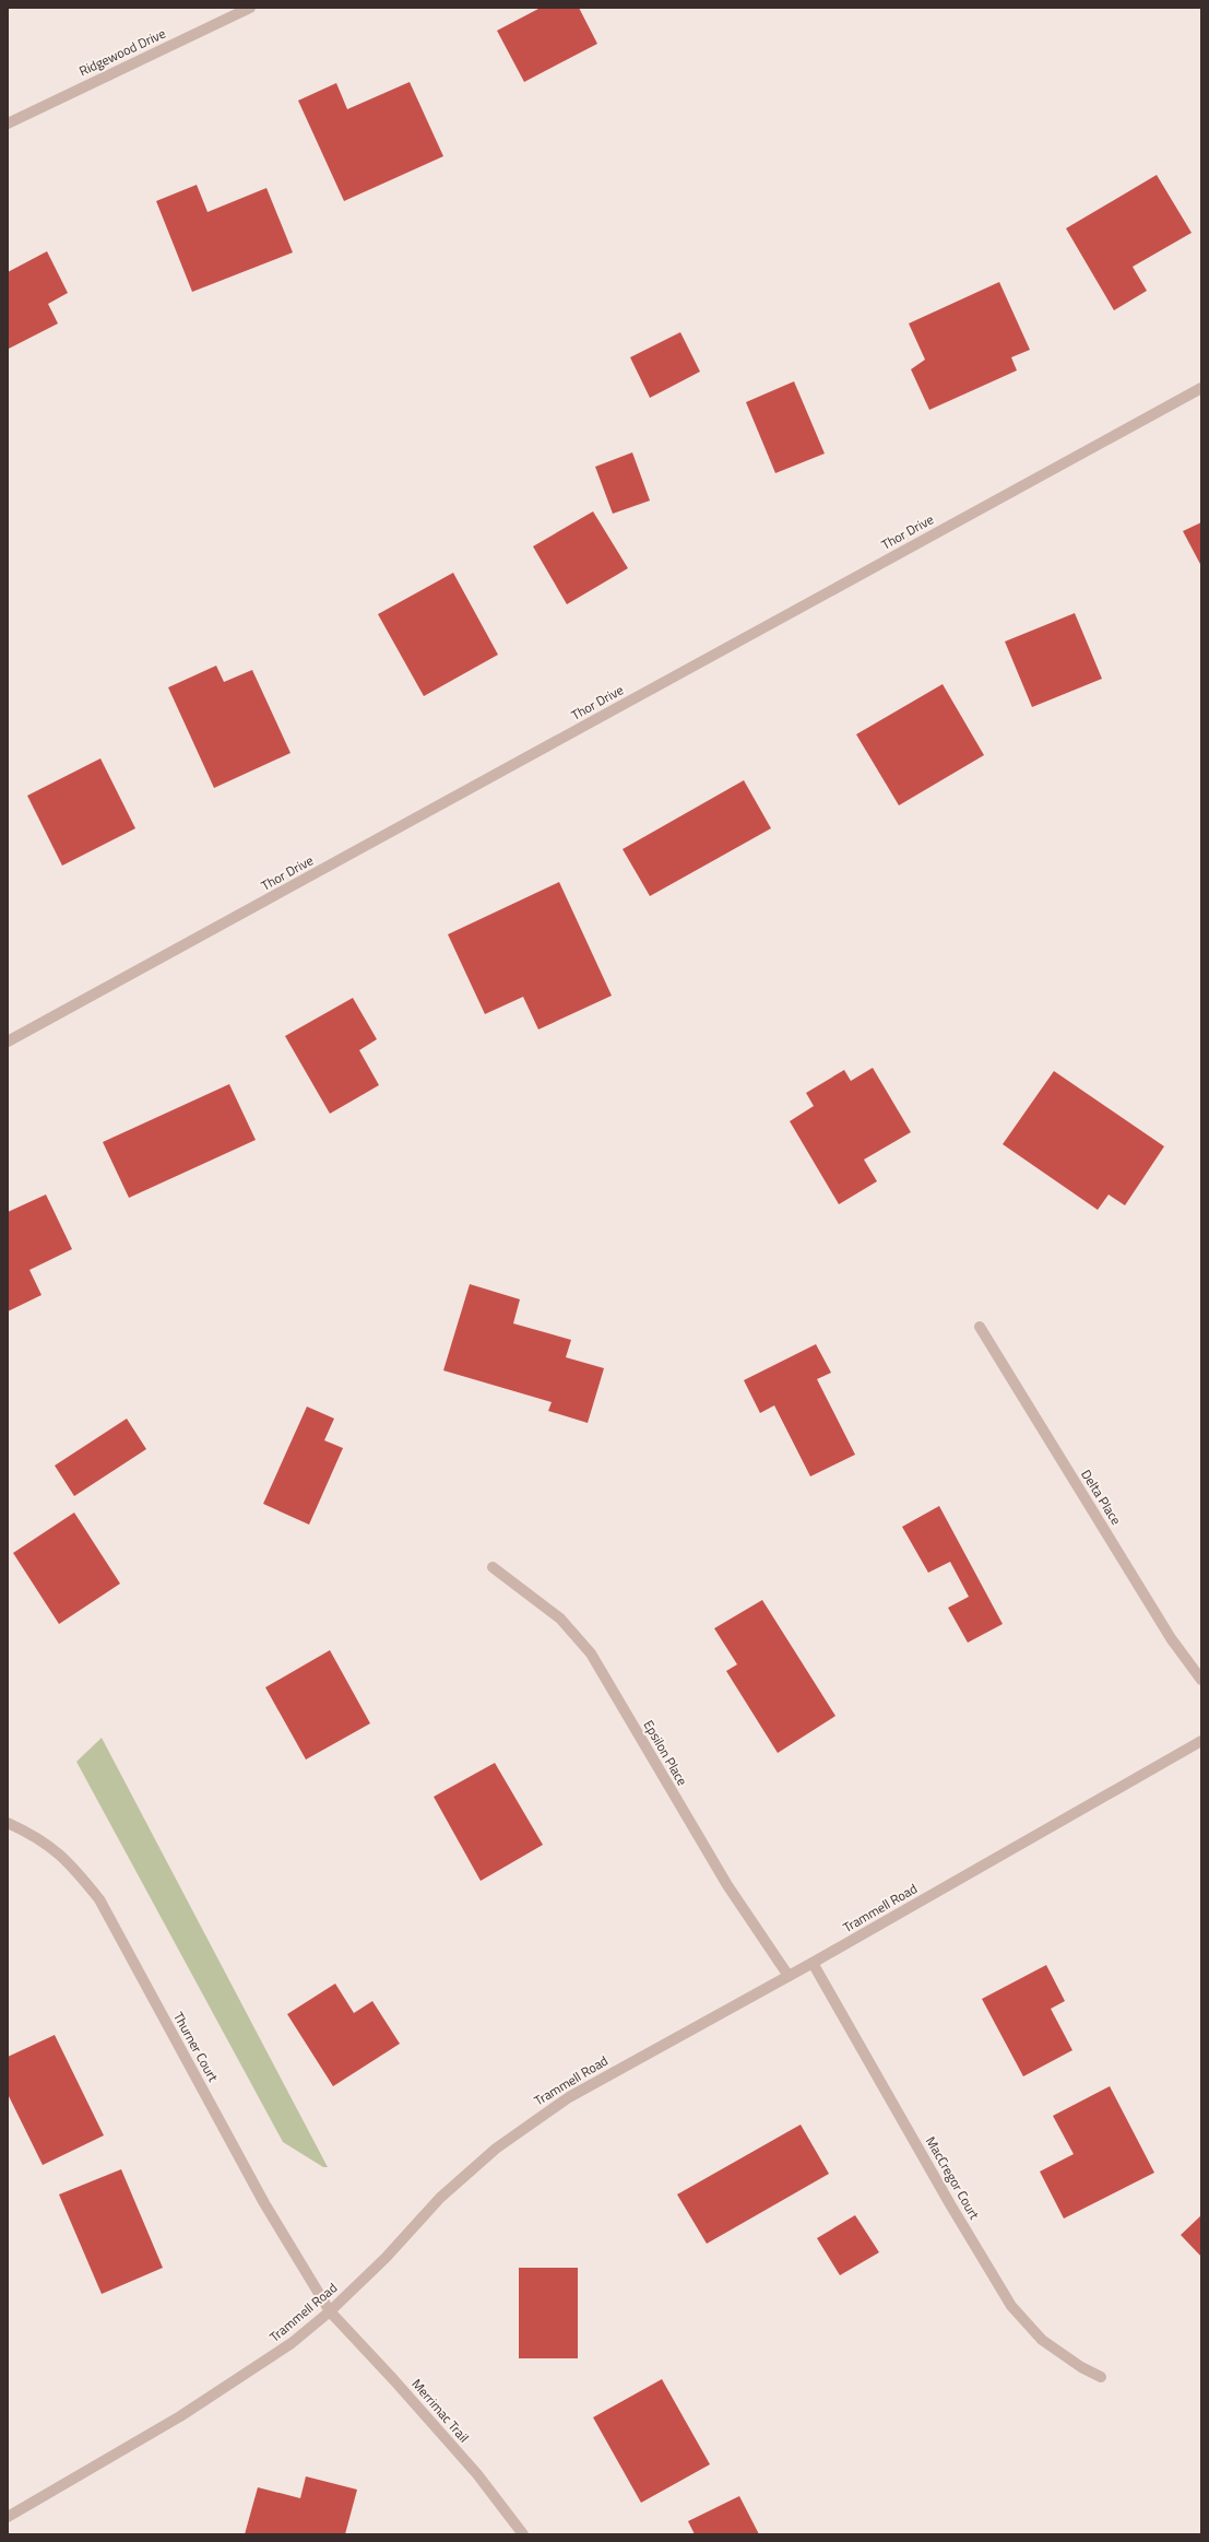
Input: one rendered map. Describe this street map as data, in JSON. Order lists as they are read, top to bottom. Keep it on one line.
{"streets":{"street":["Ridgewood Drive","Thor Drive","Delta Place","Epsilon Place","Trammell Road","Thurner Court","MacCregor Court","Merrimac Trail"]},"crossings":[["Epsilon Place","Trammell Road"],["Trammell Road","Thurner Court"],["Trammell Road","MacCregor Court"],["Trammell Road","Merrimac Trail"],["Thurner Court","Merrimac Trail"]]}
